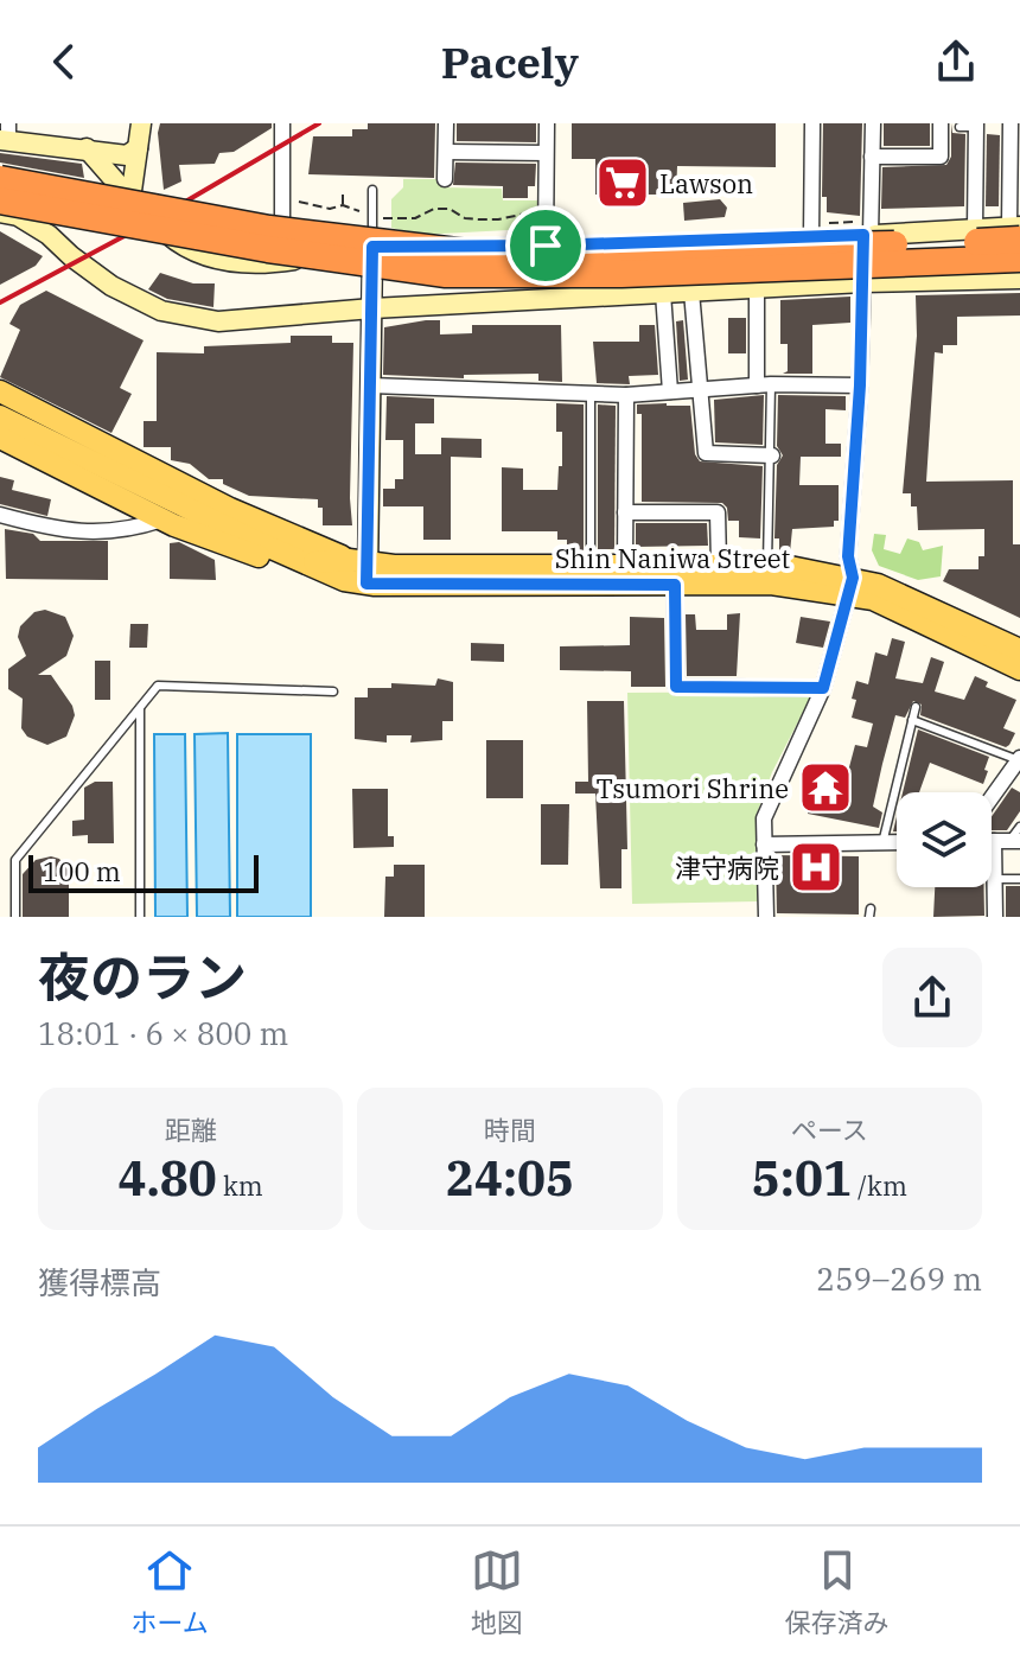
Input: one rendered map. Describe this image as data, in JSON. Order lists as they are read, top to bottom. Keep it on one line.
{"streets":{"main road":["Shin Naniwa Street"]},"places":{"supermarket":["Lawson"],"temple":["Tsumori Shrine"],"hospital":["津守病院"]},"scale_bar":"100 m","page":{"header":"Pacely","scale":"100 m","heading":["夜のラン","18:01 · 6 × 800 m"],"stats":[["距離","4.80 km"],["時間","24:05"],["ペース","5:01 /km"]],"chart":["獲得標高","259–269 m"],"tabs":["ホーム","地図","保存済み"]}}
